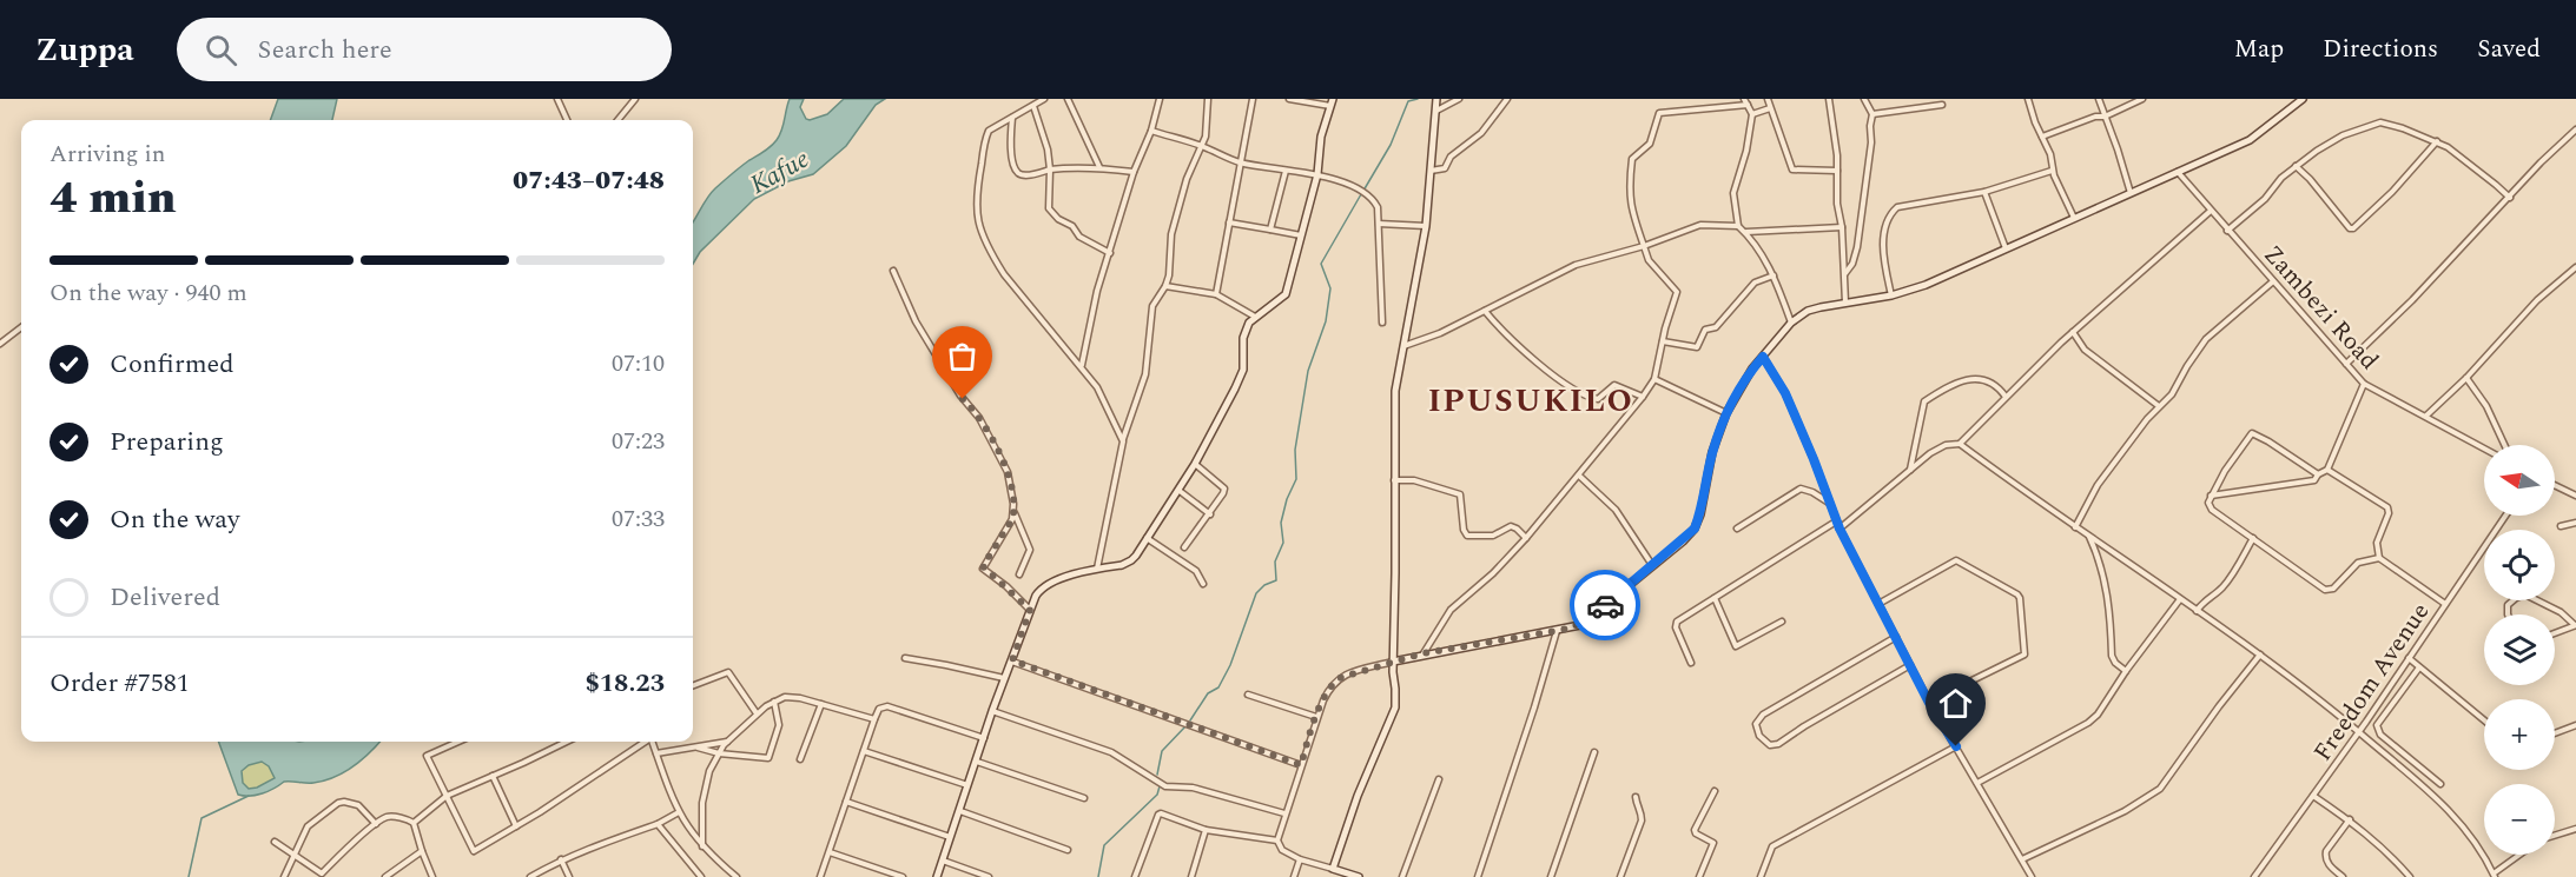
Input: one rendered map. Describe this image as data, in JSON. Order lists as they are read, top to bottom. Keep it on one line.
{"streets":{"street":["Zambezi Road","Freedom Avenue"]},"districts":["IPUSUKILO"],"water":["Kafue"],"north":"left","page":{"header":"Zuppa","search":"Search here","nav":["Map","Directions","Saved"],"heading":["4 min","Arriving in","07:43–07:48"],"panel":["Order #7581","$18.23"],"bar":"On the way · 940 m","list":[["Confirmed","07:10"],["Preparing","07:23"],["On the way","07:33"],"Delivered"],"map_buttons":["+","−"]}}
